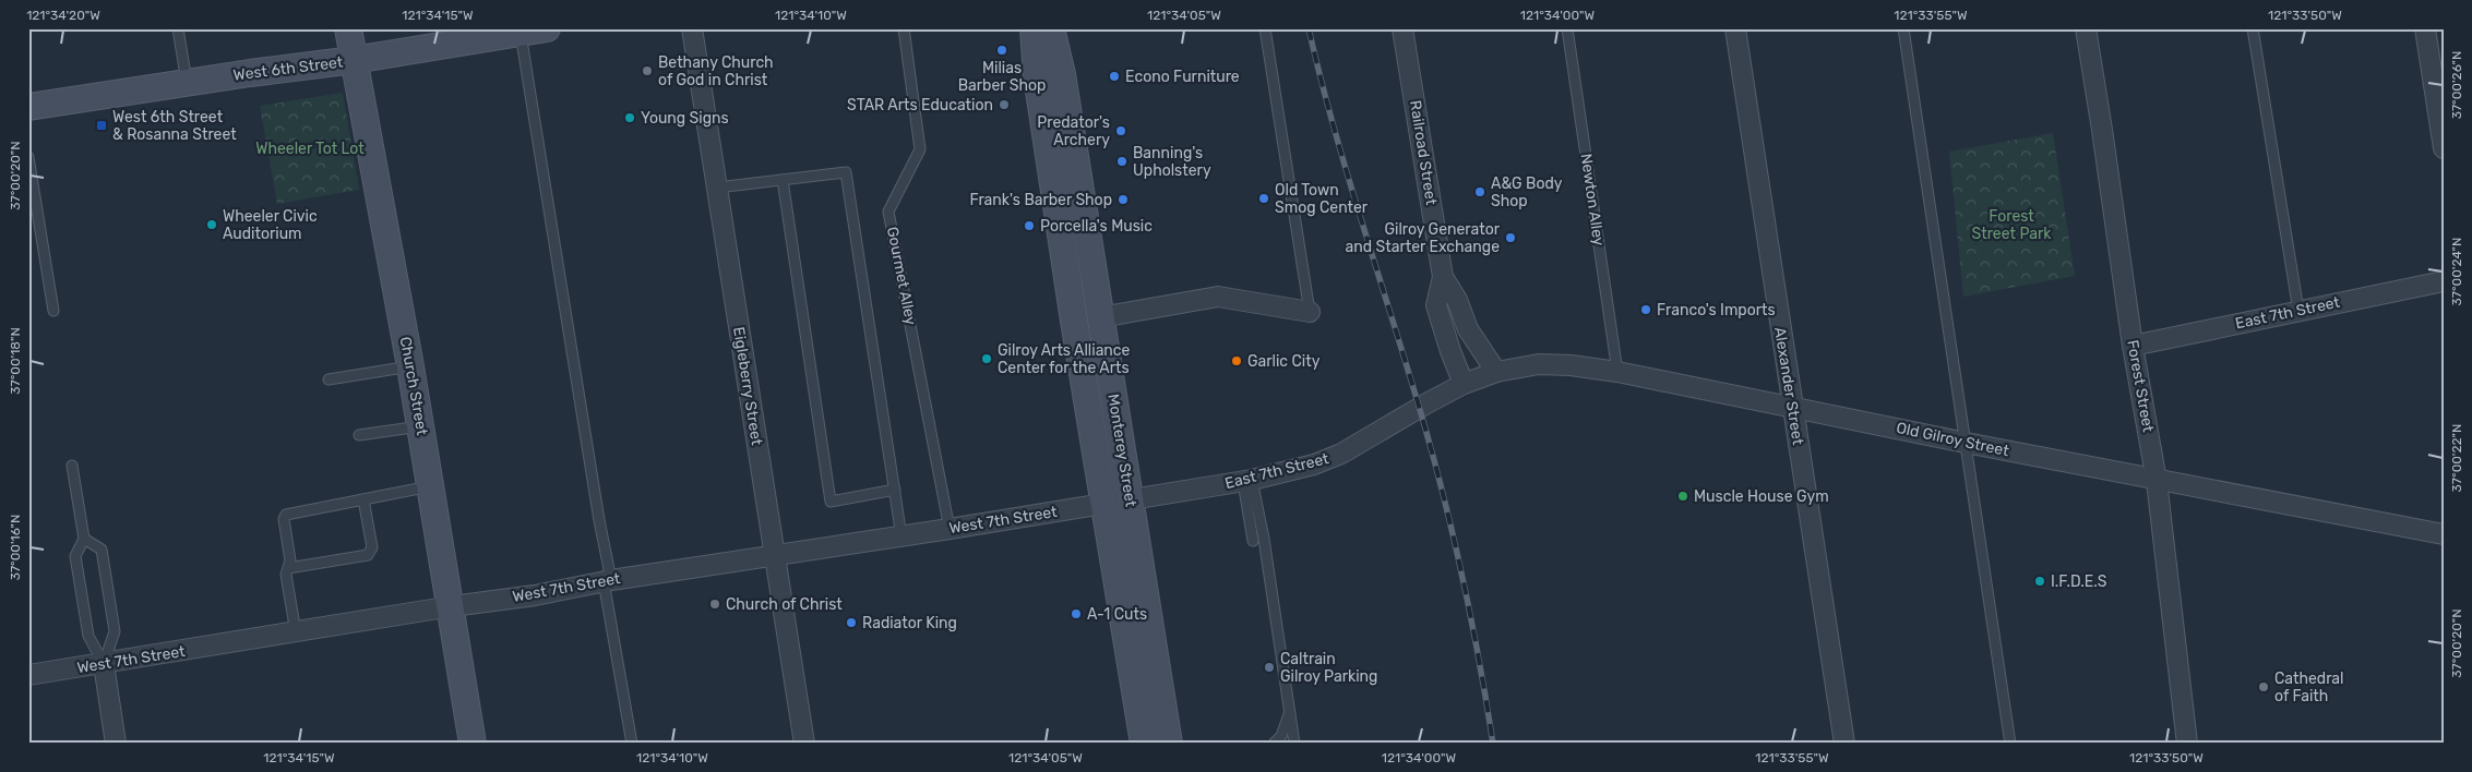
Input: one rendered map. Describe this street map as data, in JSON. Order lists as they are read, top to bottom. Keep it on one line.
{"streets":{"main road":["West 6th Street","Church Street","Monterey Street"],"street":["Railroad Street","East 7th Street","Eigleberry Street","Alexander Street","Forest Street","Old Gilroy Street","West 7th Street"],"lane":["Newton Alley","Gourmet Alley"]},"crossings":[["West 6th Street","Church Street"],["Railroad Street","East 7th Street"],["Railroad Street","Old Gilroy Street"],["Newton Alley","Old Gilroy Street"],["Gourmet Alley","West 7th Street"],["East 7th Street","Forest Street"],["East 7th Street","Old Gilroy Street"],["East 7th Street","Monterey Street"],["East 7th Street","West 7th Street"],["Church Street","West 7th Street"],["Eigleberry Street","West 7th Street"],["Alexander Street","Old Gilroy Street"],["Forest Street","Old Gilroy Street"],["Monterey Street","West 7th Street"]],"parks":["Wheeler Tot Lot","Forest Street Park"],"places":{"other":["Milias Barber Shop","Bethany Church of God in Christ","Econo Furniture","STAR Arts Education","Young Signs","Predator's Archery","Banning's Upholstery","A&G Body Shop","Old Town Smog Center","Frank's Barber Shop","Wheeler Civic Auditorium","Porcella's Music","Gilroy Generator and Starter Exchange","Franco's Imports","Gilroy Arts Alliance Center for the Arts","Garlic City","Muscle House Gym","I.F.D.E.S","Church of Christ","A-1 Cuts","Radiator King","Caltrain Gilroy Parking","Cathedral of Faith"],"transit":["West 6th Street & Rosanna Street"]},"coordinates":["121°34'20\"W","121°34'15\"W","121°34'10\"W","121°34'05\"W","121°34'00\"W","121°33'55\"W","121°33'50\"W","37°00'26\"N","37°00'20\"N","37°00'24\"N","37°00'18\"N","37°00'22\"N","37°00'16\"N"]}
